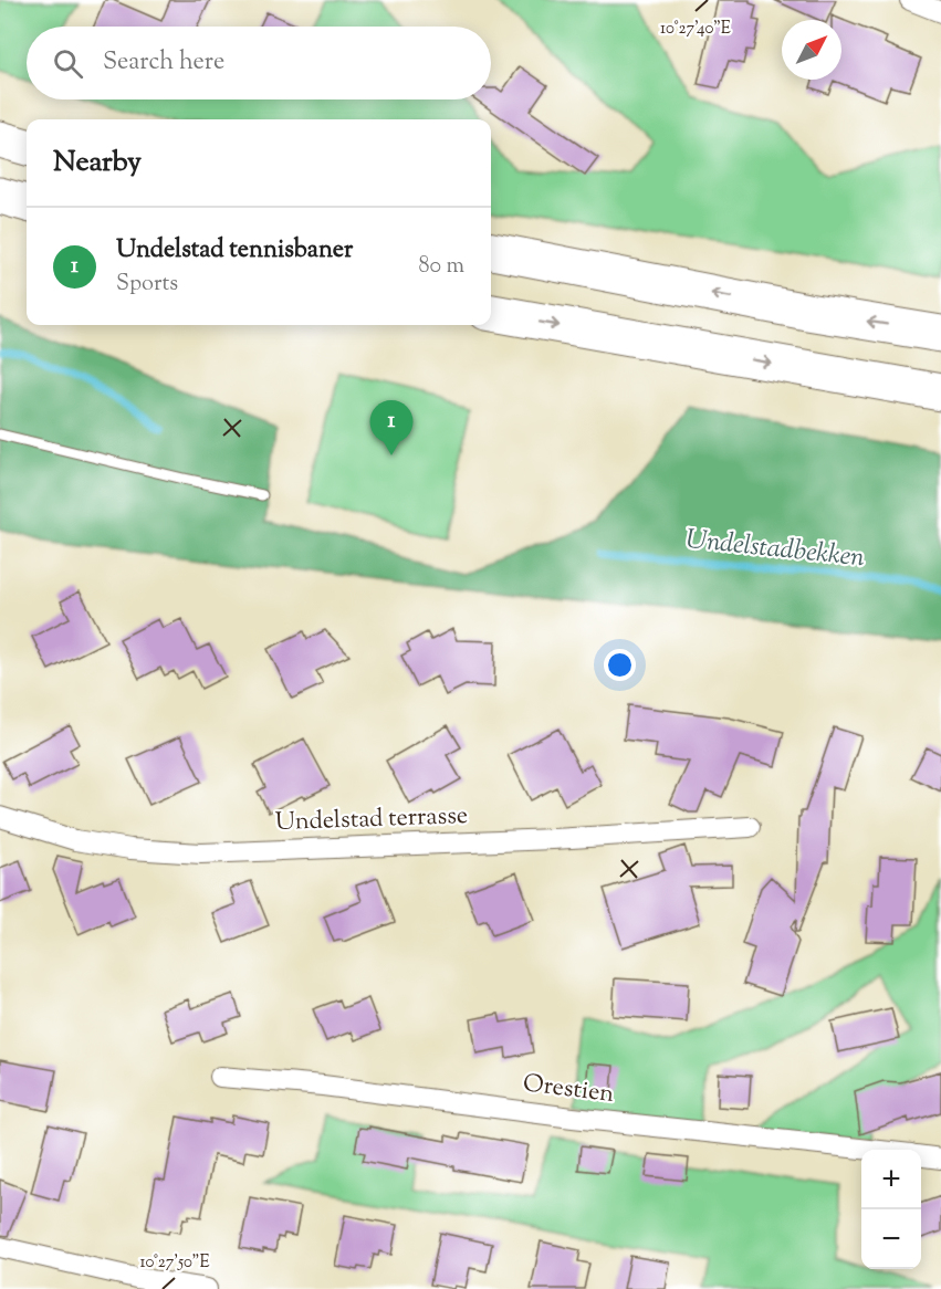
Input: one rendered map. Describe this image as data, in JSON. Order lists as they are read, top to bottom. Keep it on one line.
{"streets":{"street":["Undelstad terrasse","Orestien"]},"water":["Undelstadbekken"],"north":"top right","page":{"search":"Search here","heading":"Nearby","list":[{"mark":"1","name":"Undelstad tennisbaner","note":"Sports","value":"80 m"}],"pins":"1","map_buttons":["+","−"]},"coordinates":["10°27'40\"E","10°27'50\"E"]}
